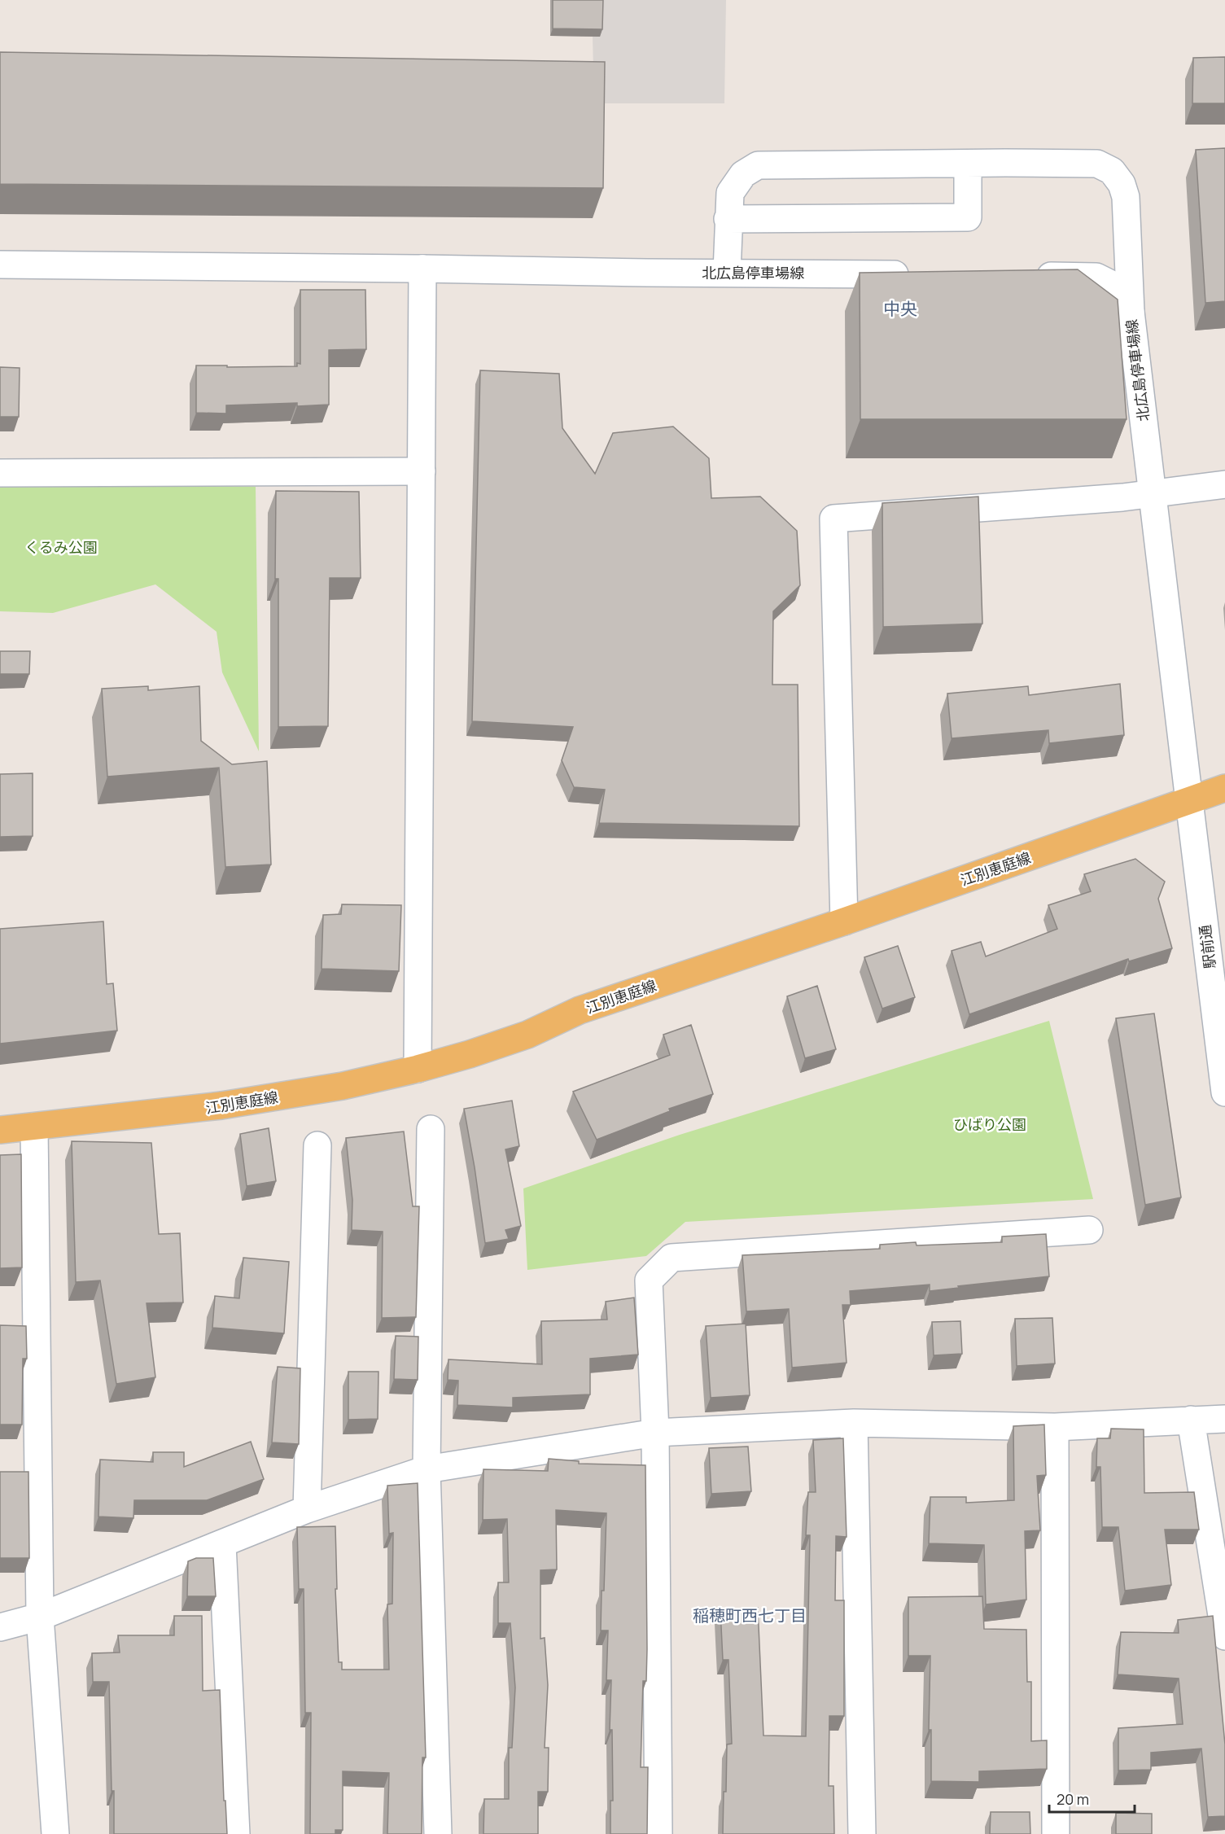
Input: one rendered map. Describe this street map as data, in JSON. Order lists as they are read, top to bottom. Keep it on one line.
{"streets":{"main road":["江別恵庭線"],"street":["北広島停車場線","駅前通"]},"crossings":[["北広島停車場線","江別恵庭線"],["北広島停車場線","駅前通"],["江別恵庭線","駅前通"]],"districts":["中央","稲穂町西七丁目"],"parks":["くるみ公園","ひばり公園"],"scale_bar":"20 m"}
